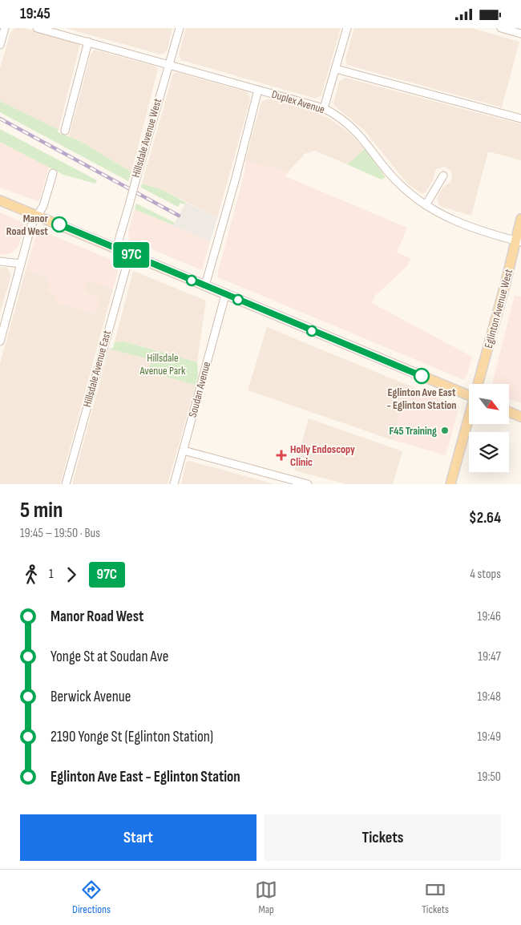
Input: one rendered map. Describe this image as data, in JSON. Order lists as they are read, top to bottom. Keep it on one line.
{"streets":{"main road":["Eglinton Avenue West"],"street":["Duplex Avenue","Hillsdale Avenue West","Hillsdale Avenue East","Soudan Avenue"]},"crossings":[["Duplex Avenue","Hillsdale Avenue West"],["Duplex Avenue","Eglinton Avenue West"]],"parks":["Hillsdale Avenue Park"],"places":{"other":["Manor Road West","Eglinton Ave East - Eglinton Station","F45 Training"],"health":["Holly Endoscopy Clinic"]},"lines":["bus line 97C"],"north":"bottom right","page":{"status":"19:45","on_map":"97C","heading":["5 min","19:45 – 19:50 · Bus","$2.64"],"legs":["1","97C","4 stops"],"list":[{"name":"Manor Road West","value":"19:46"},{"name":"Yonge St at Soudan Ave","value":"19:47"},{"name":"Berwick Avenue","value":"19:48"},{"name":"2190 Yonge St (Eglinton Station)","value":"19:49"},{"name":"Eglinton Ave East - Eglinton Station","value":"19:50"}],"buttons":["Start","Tickets"],"tabs":["Directions","Map","Tickets"]}}
